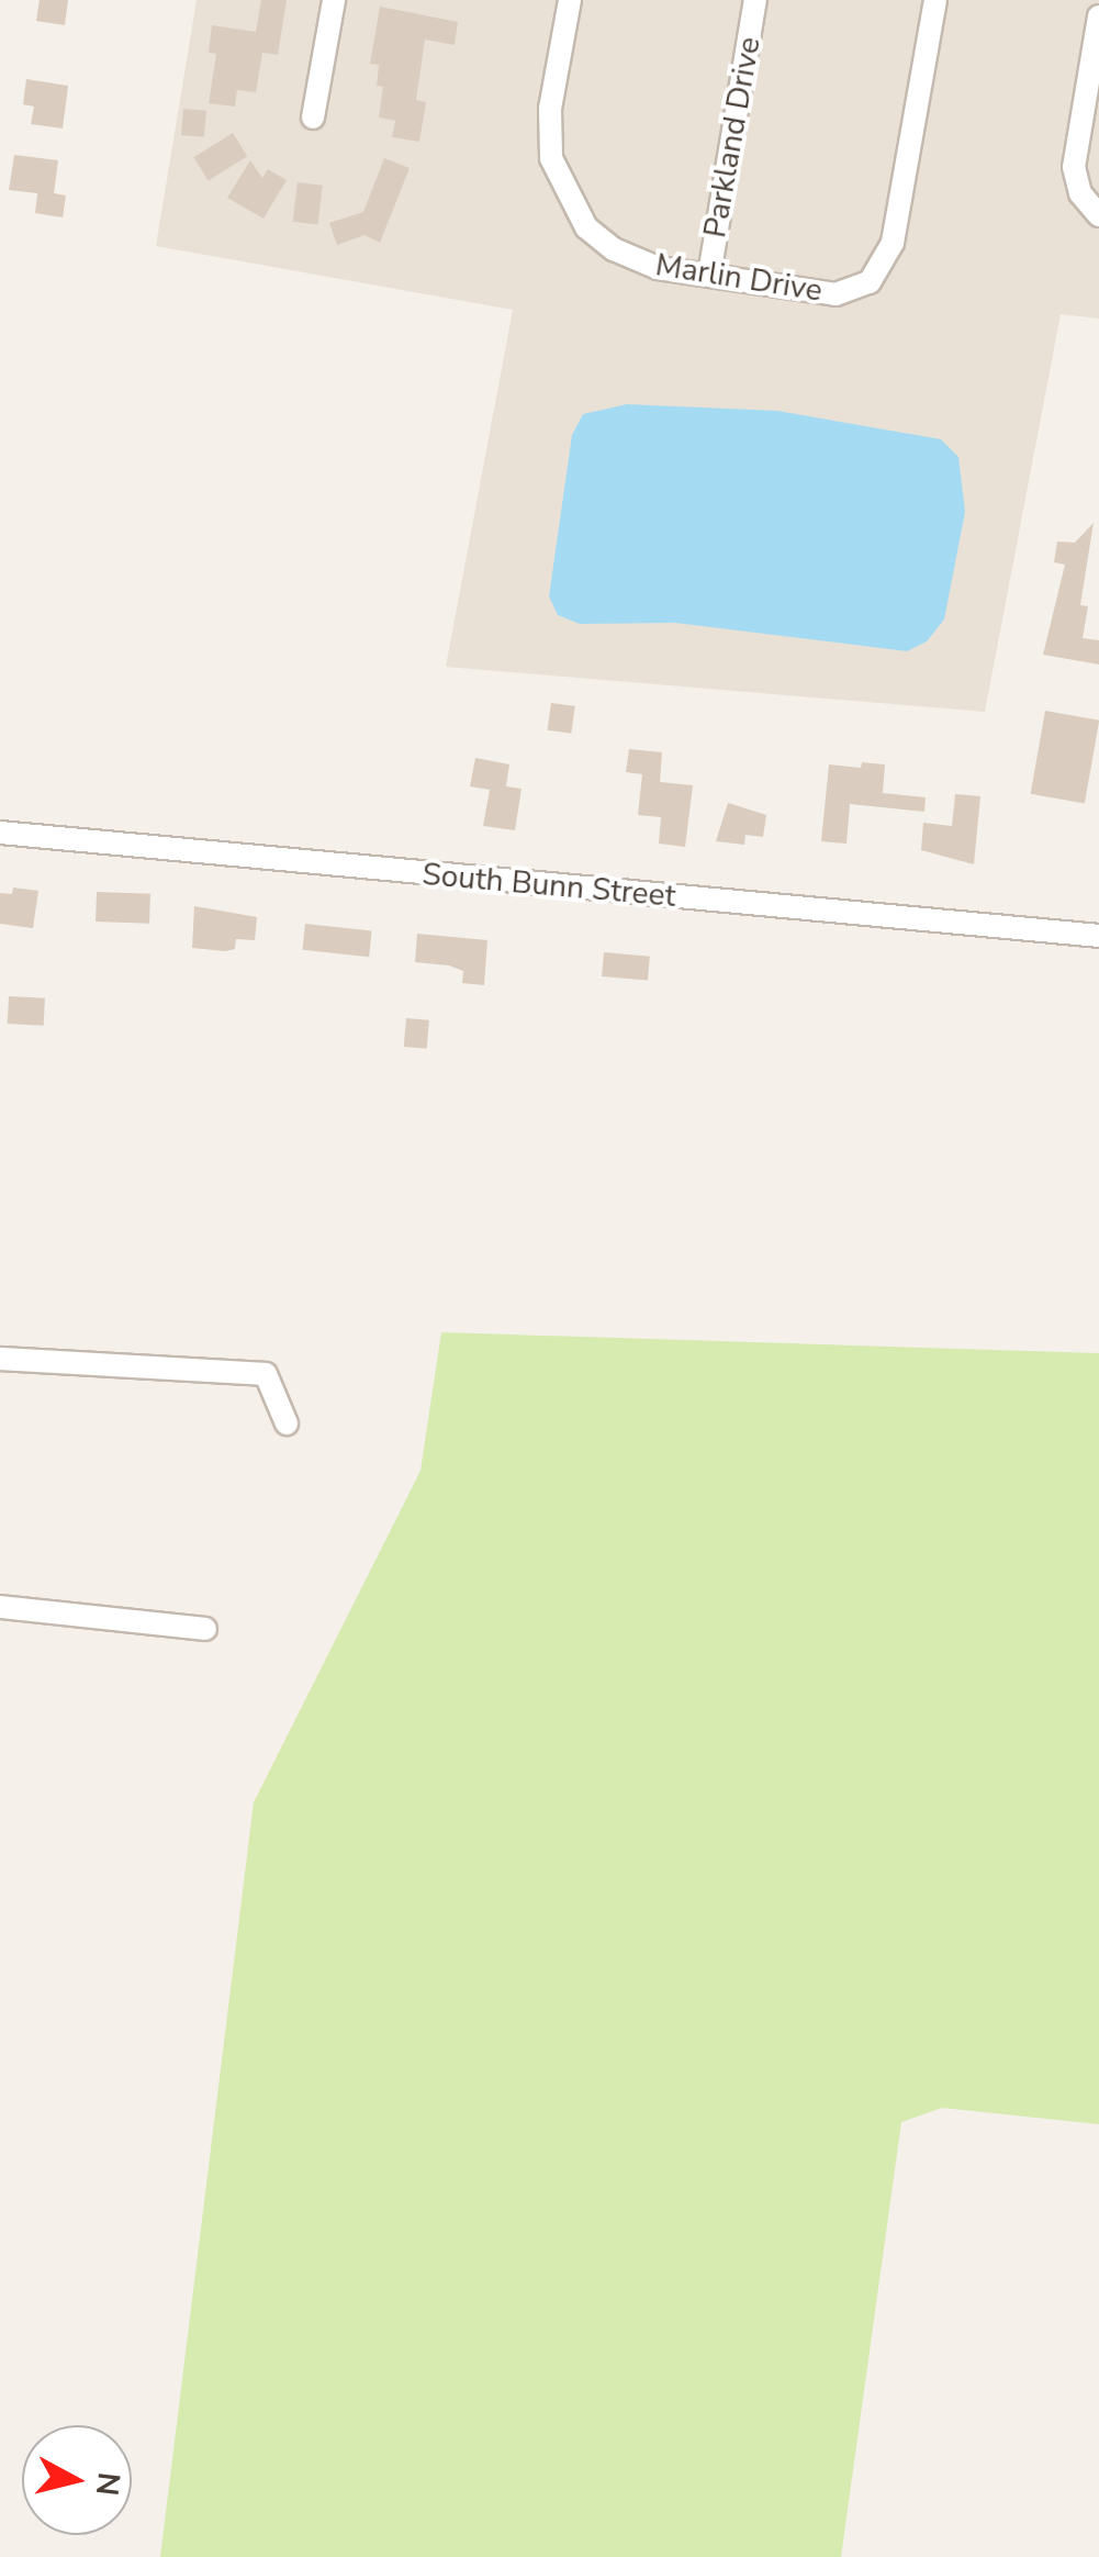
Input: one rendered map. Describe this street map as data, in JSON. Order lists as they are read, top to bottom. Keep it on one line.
{"streets":{"street":["Parkland Drive","Marlin Drive","South Bunn Street"]},"crossings":[["Parkland Drive","Marlin Drive"]],"north":"right"}
